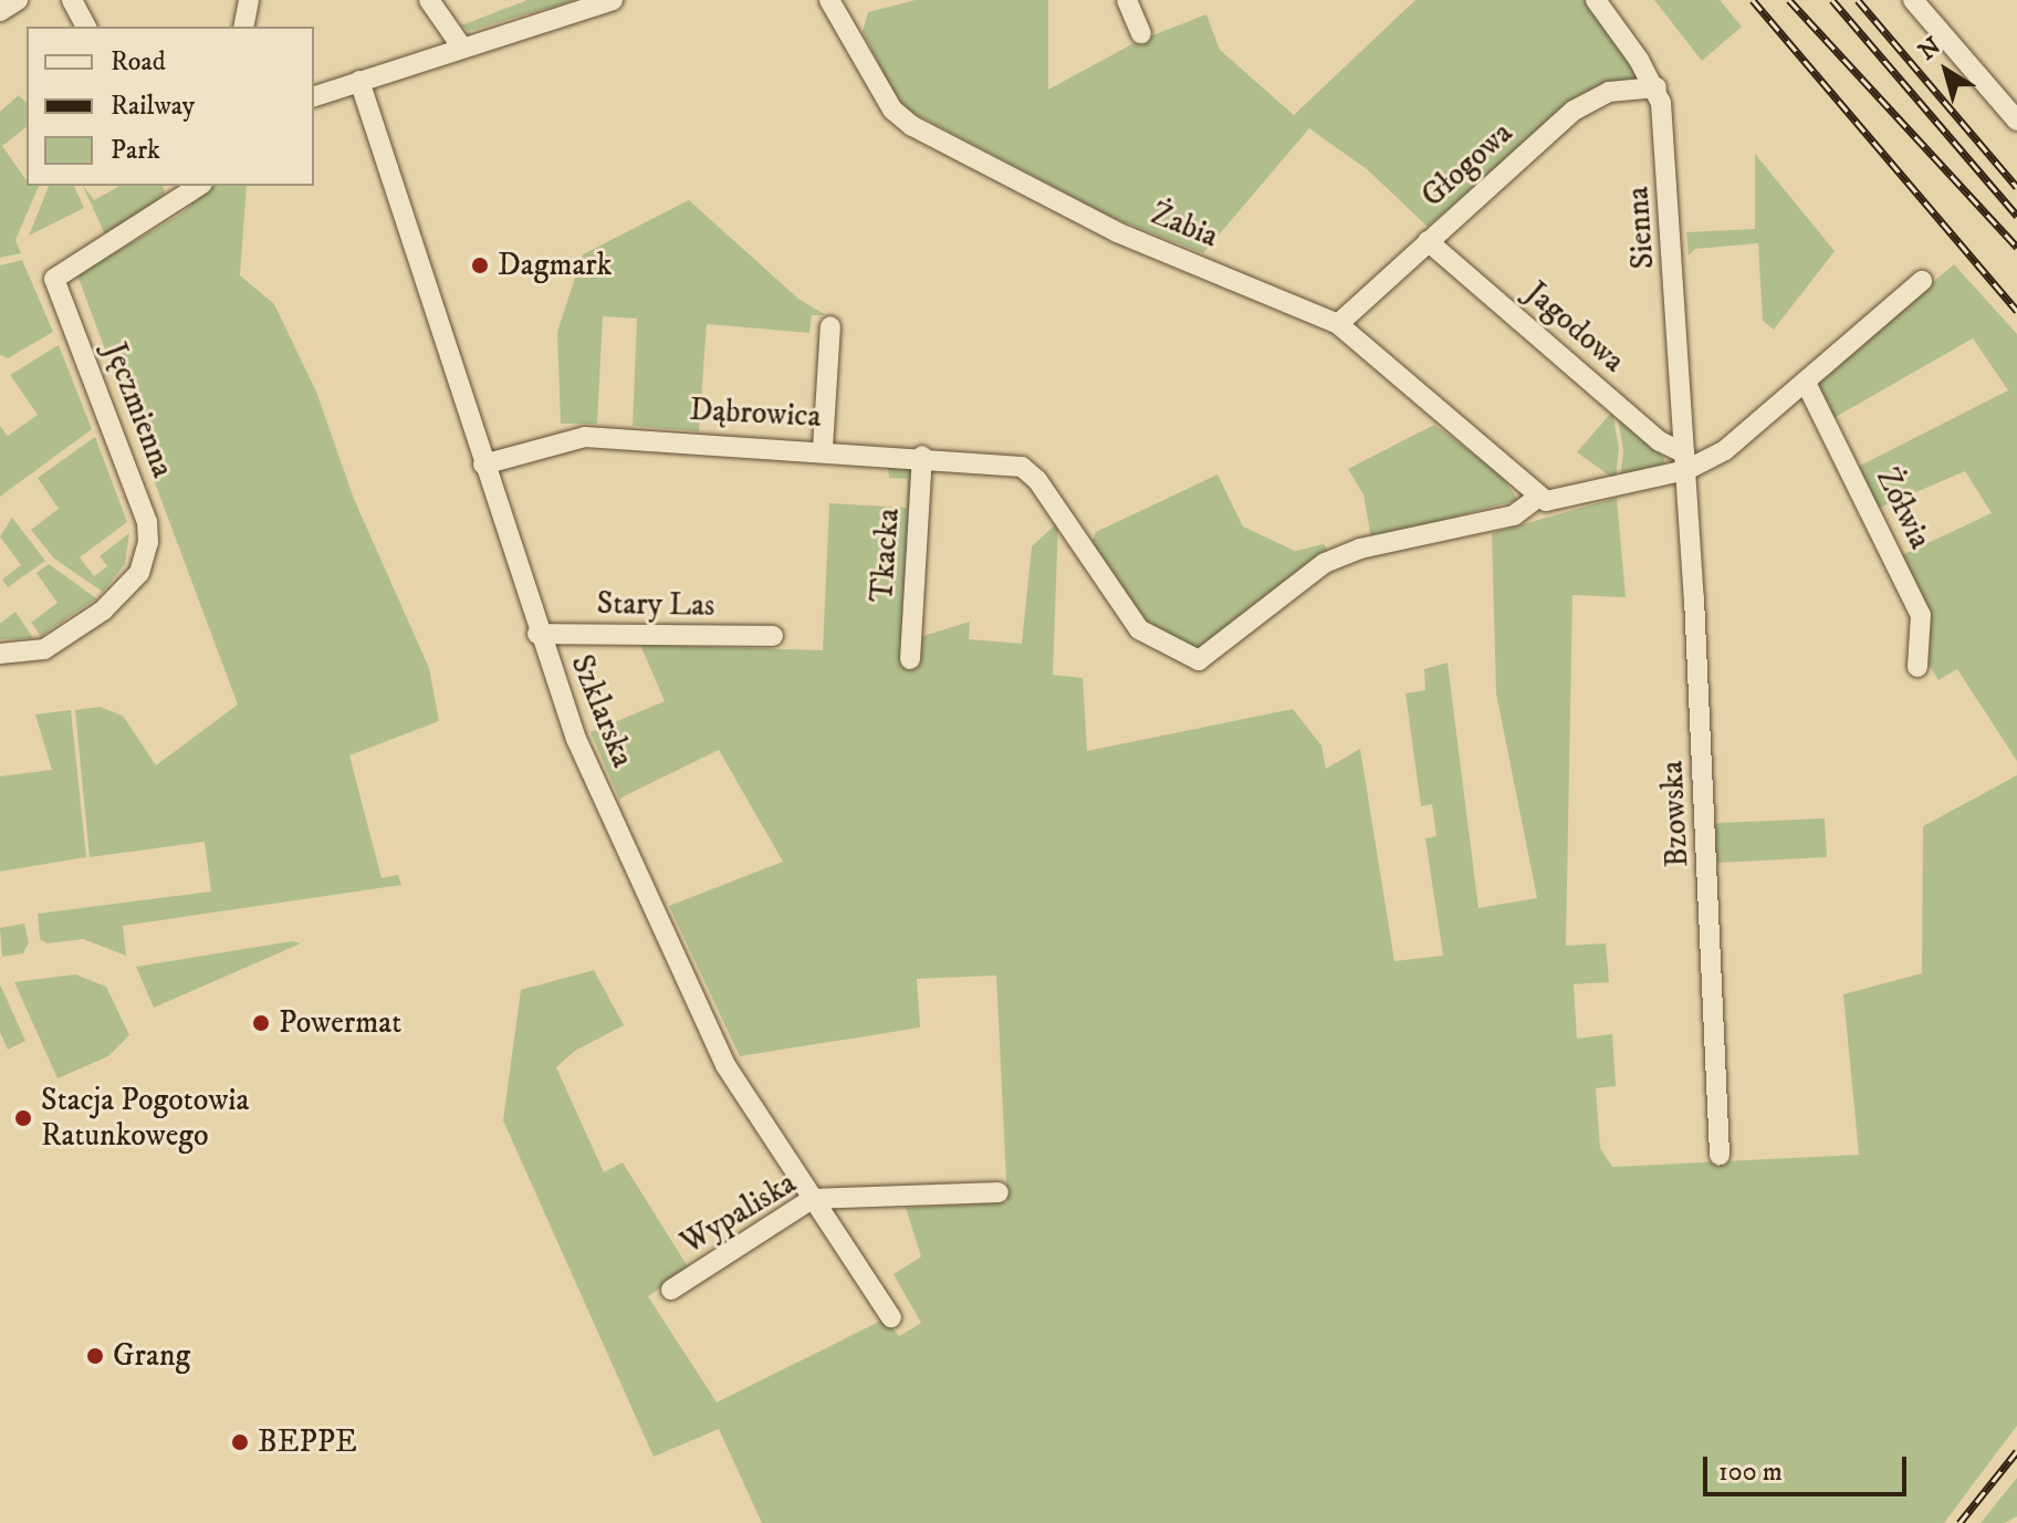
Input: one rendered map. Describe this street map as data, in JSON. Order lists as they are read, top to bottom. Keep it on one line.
{"streets":{"street":["Głogowa","Żabia","Sienna","Jagodowa","Jęczmienna","Dąbrowica","Żółwia","Tkacka","Stary Las","Szklarska","Bzowska","Wypaliska"]},"crossings":[["Głogowa","Żabia"],["Głogowa","Sienna"],["Głogowa","Jagodowa"],["Żabia","Dąbrowica"],["Sienna","Jagodowa"],["Sienna","Bzowska"],["Jagodowa","Bzowska"],["Dąbrowica","Tkacka"],["Dąbrowica","Szklarska"],["Stary Las","Szklarska"],["Szklarska","Wypaliska"]],"places":["Dagmark","Powermat","Stacja Pogotowia Ratunkowego","Grang","BEPPE"],"legend":["Road","Railway","Park"],"scale_bar":"100 m","north":"top left"}
